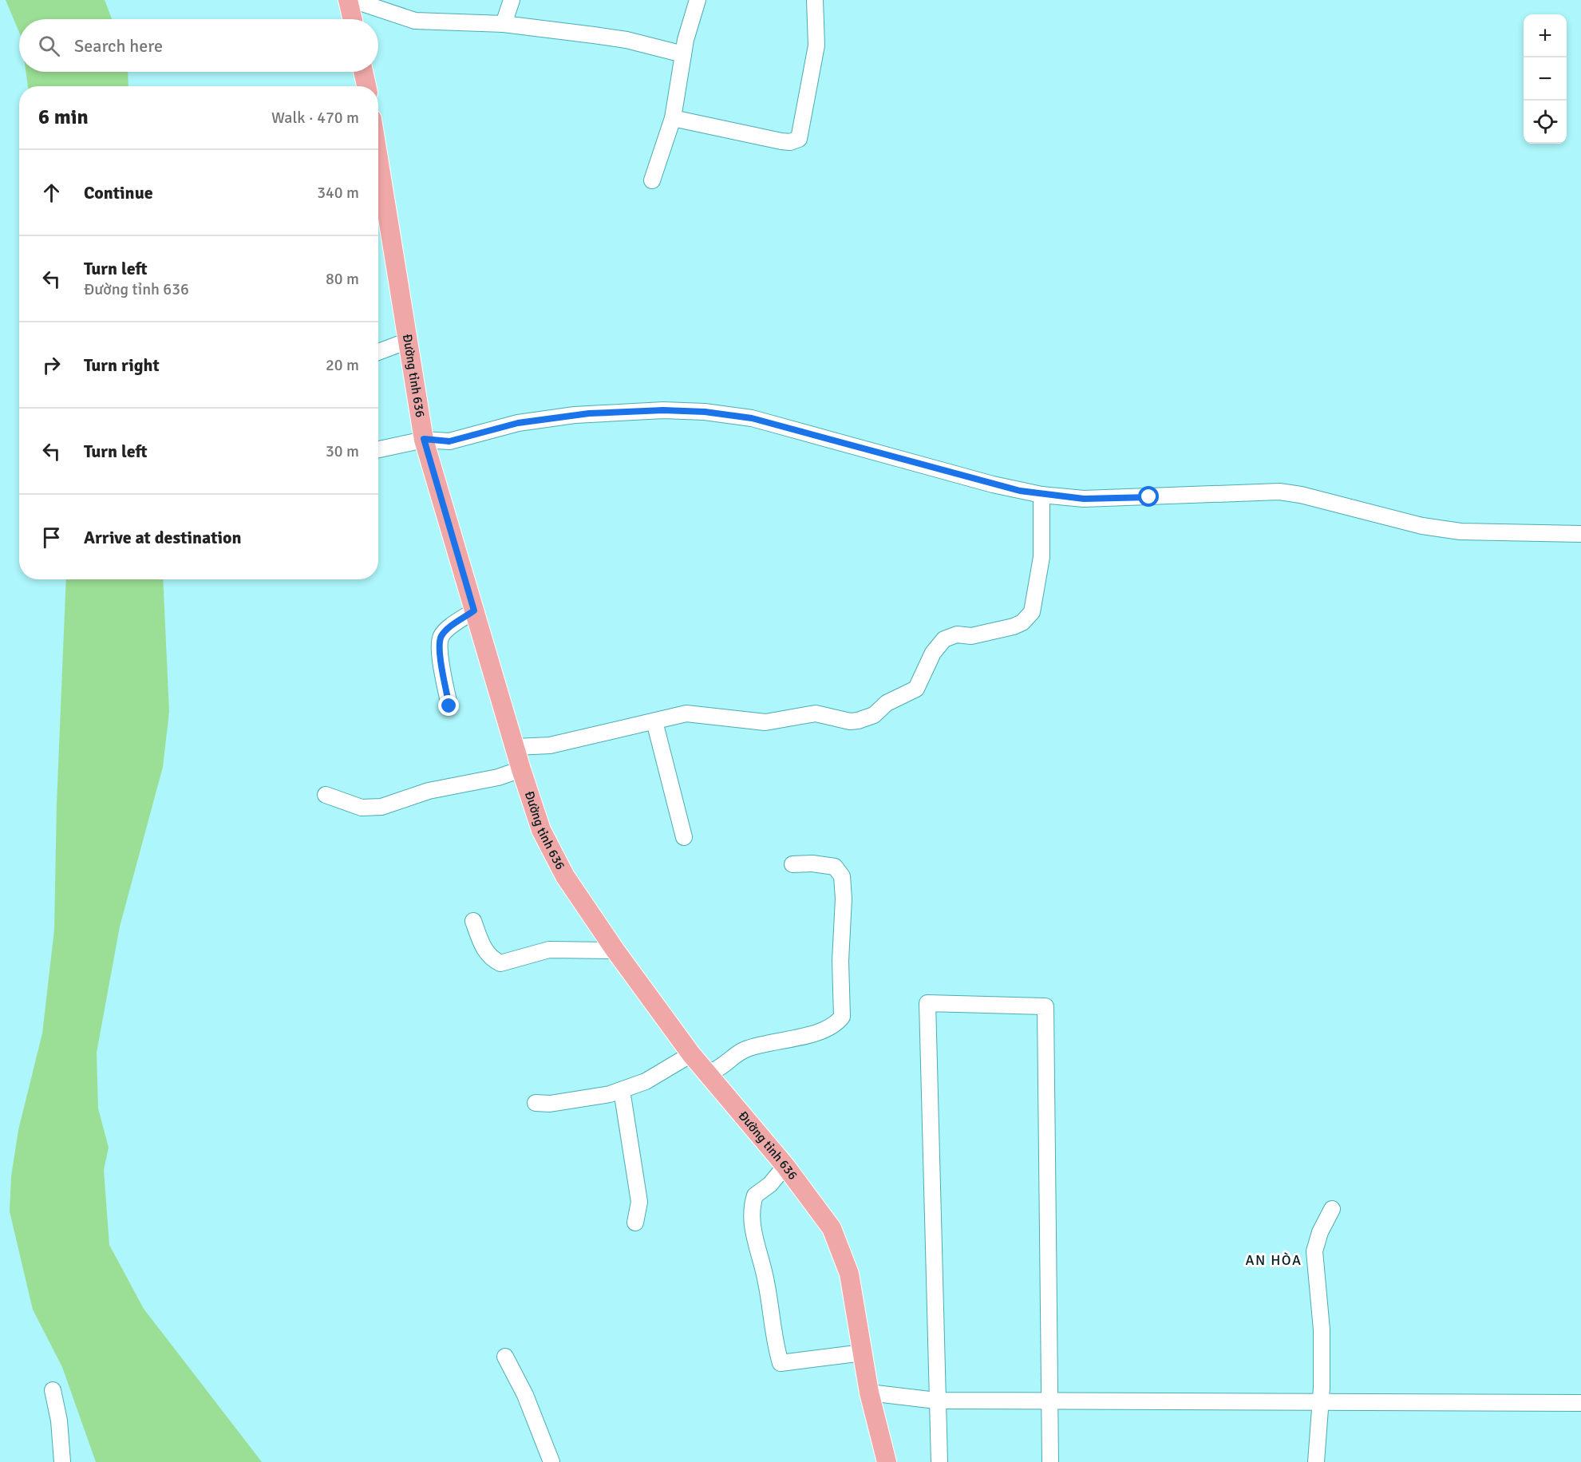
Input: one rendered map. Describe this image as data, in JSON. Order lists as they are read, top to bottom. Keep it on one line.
{"streets":{"main road":["Đường tỉnh 636"]},"districts":["AN HÒA"],"page":{"map_buttons":["+","−"],"search":"Search here","heading":["6 min","Walk · 470 m"],"list":[["Continue","340 m"],["Turn left","Đường tỉnh 636","80 m"],["Turn right","20 m"],["Turn left","30 m"],"Arrive at destination"]}}
